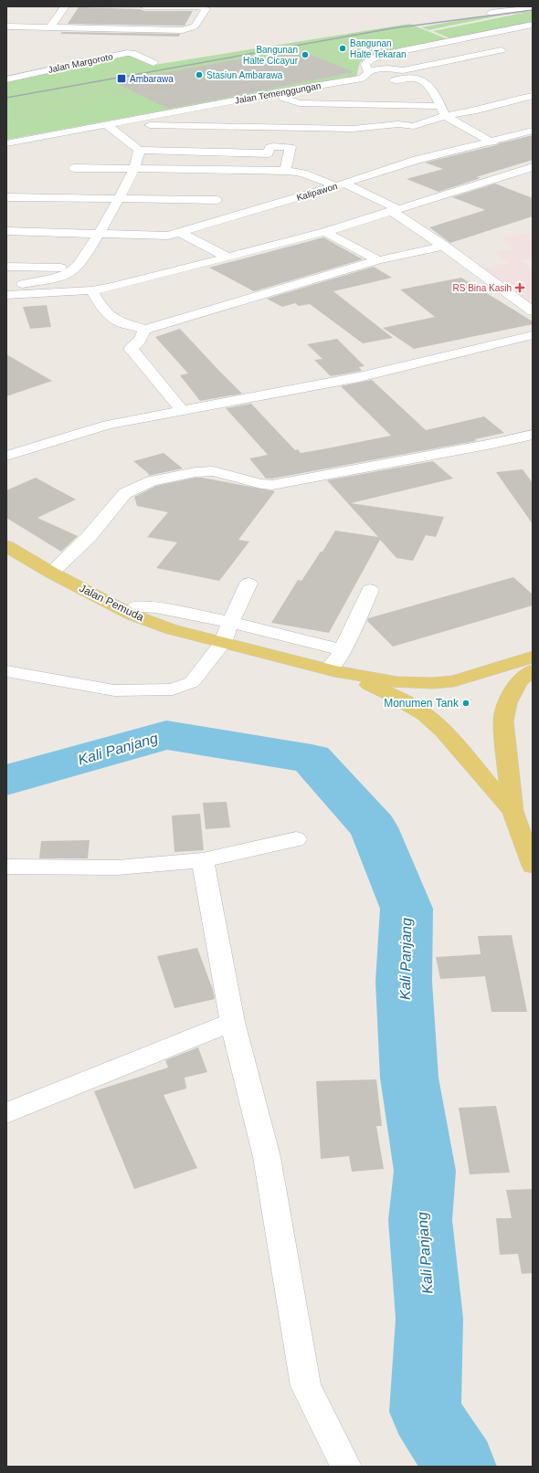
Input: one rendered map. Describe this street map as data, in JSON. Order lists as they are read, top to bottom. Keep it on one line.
{"streets":{"main road":["Jalan Pemuda"],"street":["Jalan Margoroto","Jalan Temenggungan","Kalipawon"]},"water":["Kali Panjang"],"places":{"other":["Bangunan Halte Tekaran","Bangunan Halte Cicayur","Stasiun Ambarawa","Monumen Tank"],"transit":["Ambarawa"],"health":["RS Bina Kasih"]}}
